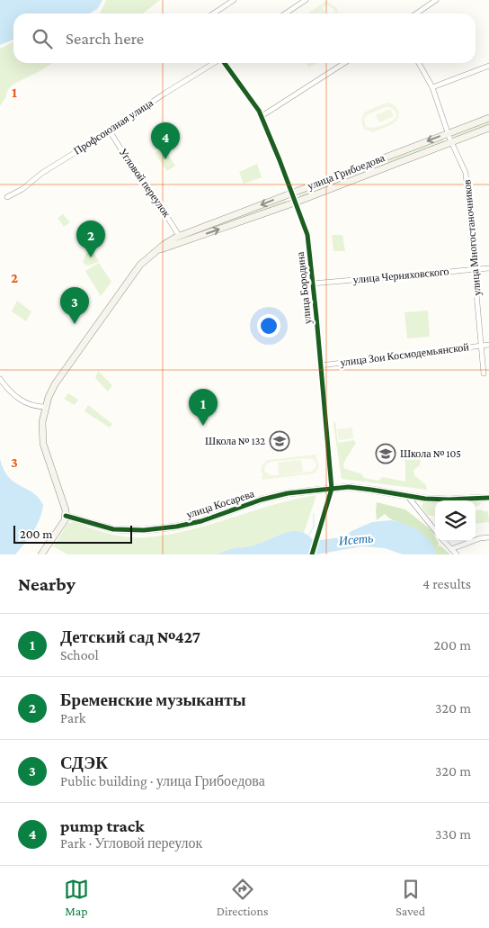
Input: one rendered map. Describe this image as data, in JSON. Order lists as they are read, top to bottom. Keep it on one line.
{"streets":{"main road":["улица Грибоедова","улица Косарева"],"street":["Профсоюзная улица","Угловой переулок","улица Многостаночников","улица Черняховского","улица Бородина","улица Зои Космодемьянской"]},"crossings":[["Профсоюзная улица","Угловой переулок"],["улица Грибоедова","Угловой переулок"],["улица Грибоедова","улица Многостаночников"],["улица Грибоедова","улица Бородина"],["улица Грибоедова","улица Косарева"],["улица Многостаночников","улица Черняховского"],["улица Многостаночников","улица Зои Космодемьянской"],["улица Черняховского","улица Бородина"],["улица Бородина","улица Зои Космодемьянской"],["улица Бородина","улица Косарева"]],"water":["Исеть"],"places":{"school or university":["Школа № 132","Школа № 105"]},"scale_bar":"200 m","page":{"search":"Search here","pins":["4","2","3","1"],"scale":"200 m","heading":["Nearby","4 results"],"list":[{"mark":"1","name":"Детский сад №427","note":"School","value":"200 m"},{"mark":"2","name":"Бременские музыканты","note":"Park","value":"320 m"},{"mark":"3","name":"СДЭК","note":"Public building · улица Грибоедова","value":"320 m"},{"mark":"4","name":"pump track","note":"Park · Угловой переулок","value":"330 m"}],"nav":["Map","Directions","Saved"]},"grid":{"rows":["1","2","3"]}}
